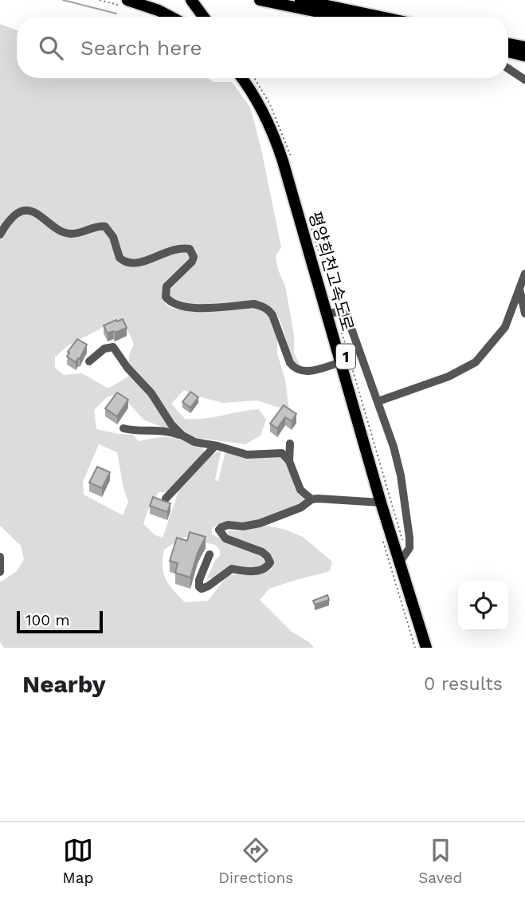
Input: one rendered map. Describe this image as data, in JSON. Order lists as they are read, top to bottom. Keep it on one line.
{"streets":{"highway":["평양희천고속도로","1"]},"scale_bar":"100 m","page":{"search":"Search here","scale":"100 m","heading":["Nearby","0 results"],"nav":["Map","Directions","Saved"]}}
